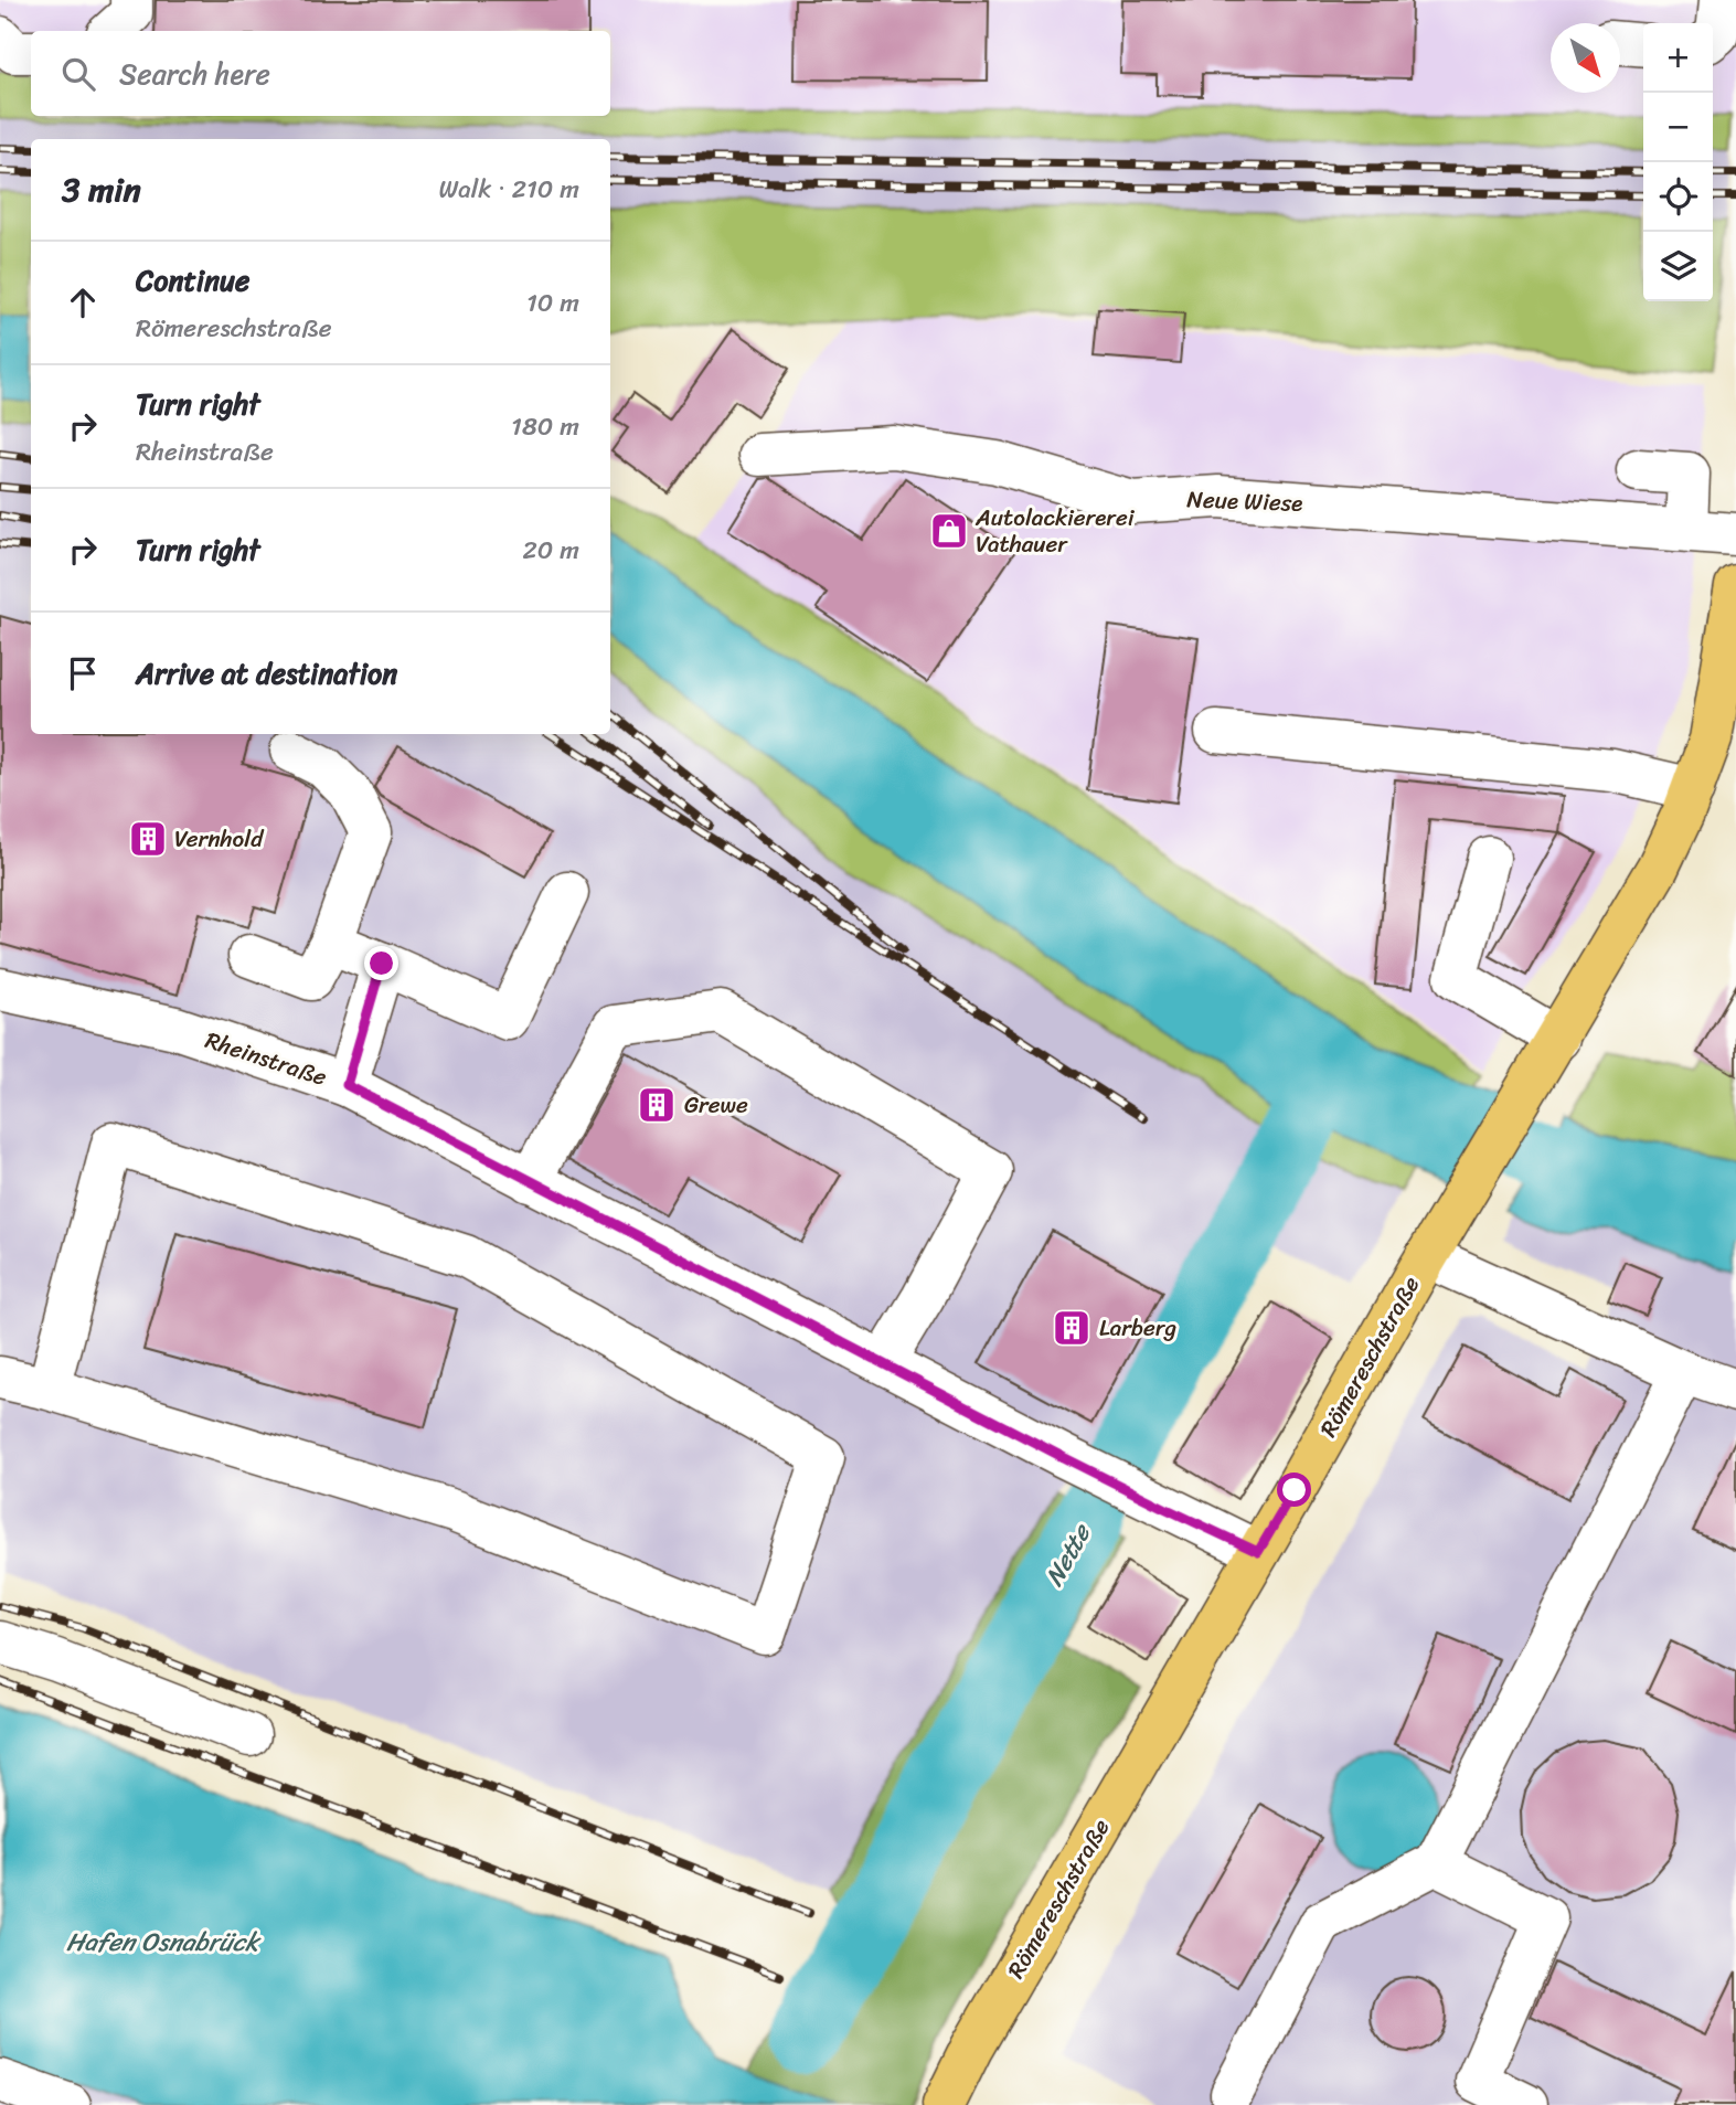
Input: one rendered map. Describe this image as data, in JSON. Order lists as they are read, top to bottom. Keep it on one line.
{"streets":{"main road":["Römereschstraße"],"street":["Neue Wiese","Rheinstraße"]},"crossings":[["Rheinstraße","Römereschstraße"]],"water":["Nette","Hafen Osnabrück"],"places":{"shop":["Autolackiererei Vathauer"],"building":["Vernhold","Grewe","Larberg"]},"north":"bottom right","page":{"map_buttons":["+","−"],"search":"Search here","heading":["3 min","Walk · 210 m"],"list":[["Continue","Römereschstraße","10 m"],["Turn right","Rheinstraße","180 m"],["Turn right","20 m"],"Arrive at destination"]}}
